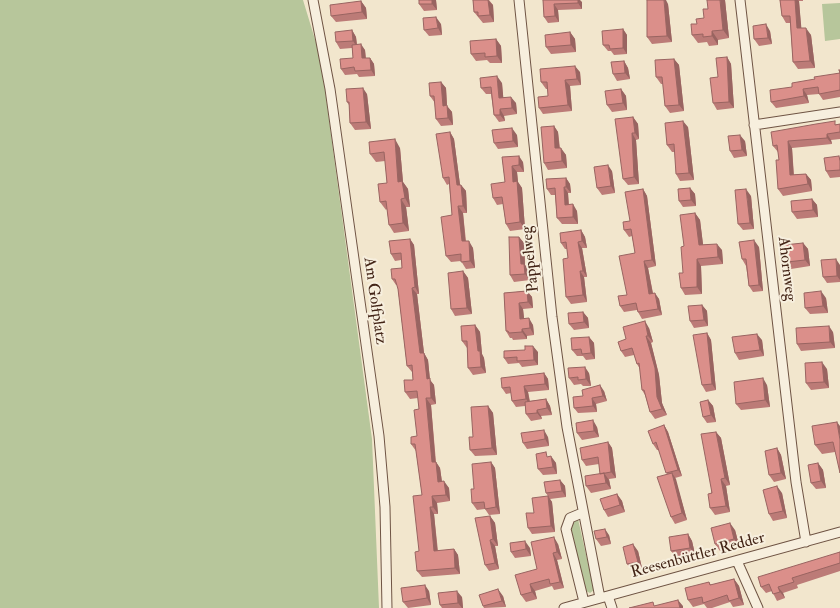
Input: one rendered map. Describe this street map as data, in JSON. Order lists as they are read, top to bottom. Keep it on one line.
{"streets":{"street":["Pappelweg","Ahornweg","Am Golfplatz","Reesenbüttler Redder"]},"crossings":[["Pappelweg","Reesenbüttler Redder"],["Ahornweg","Reesenbüttler Redder"]]}
